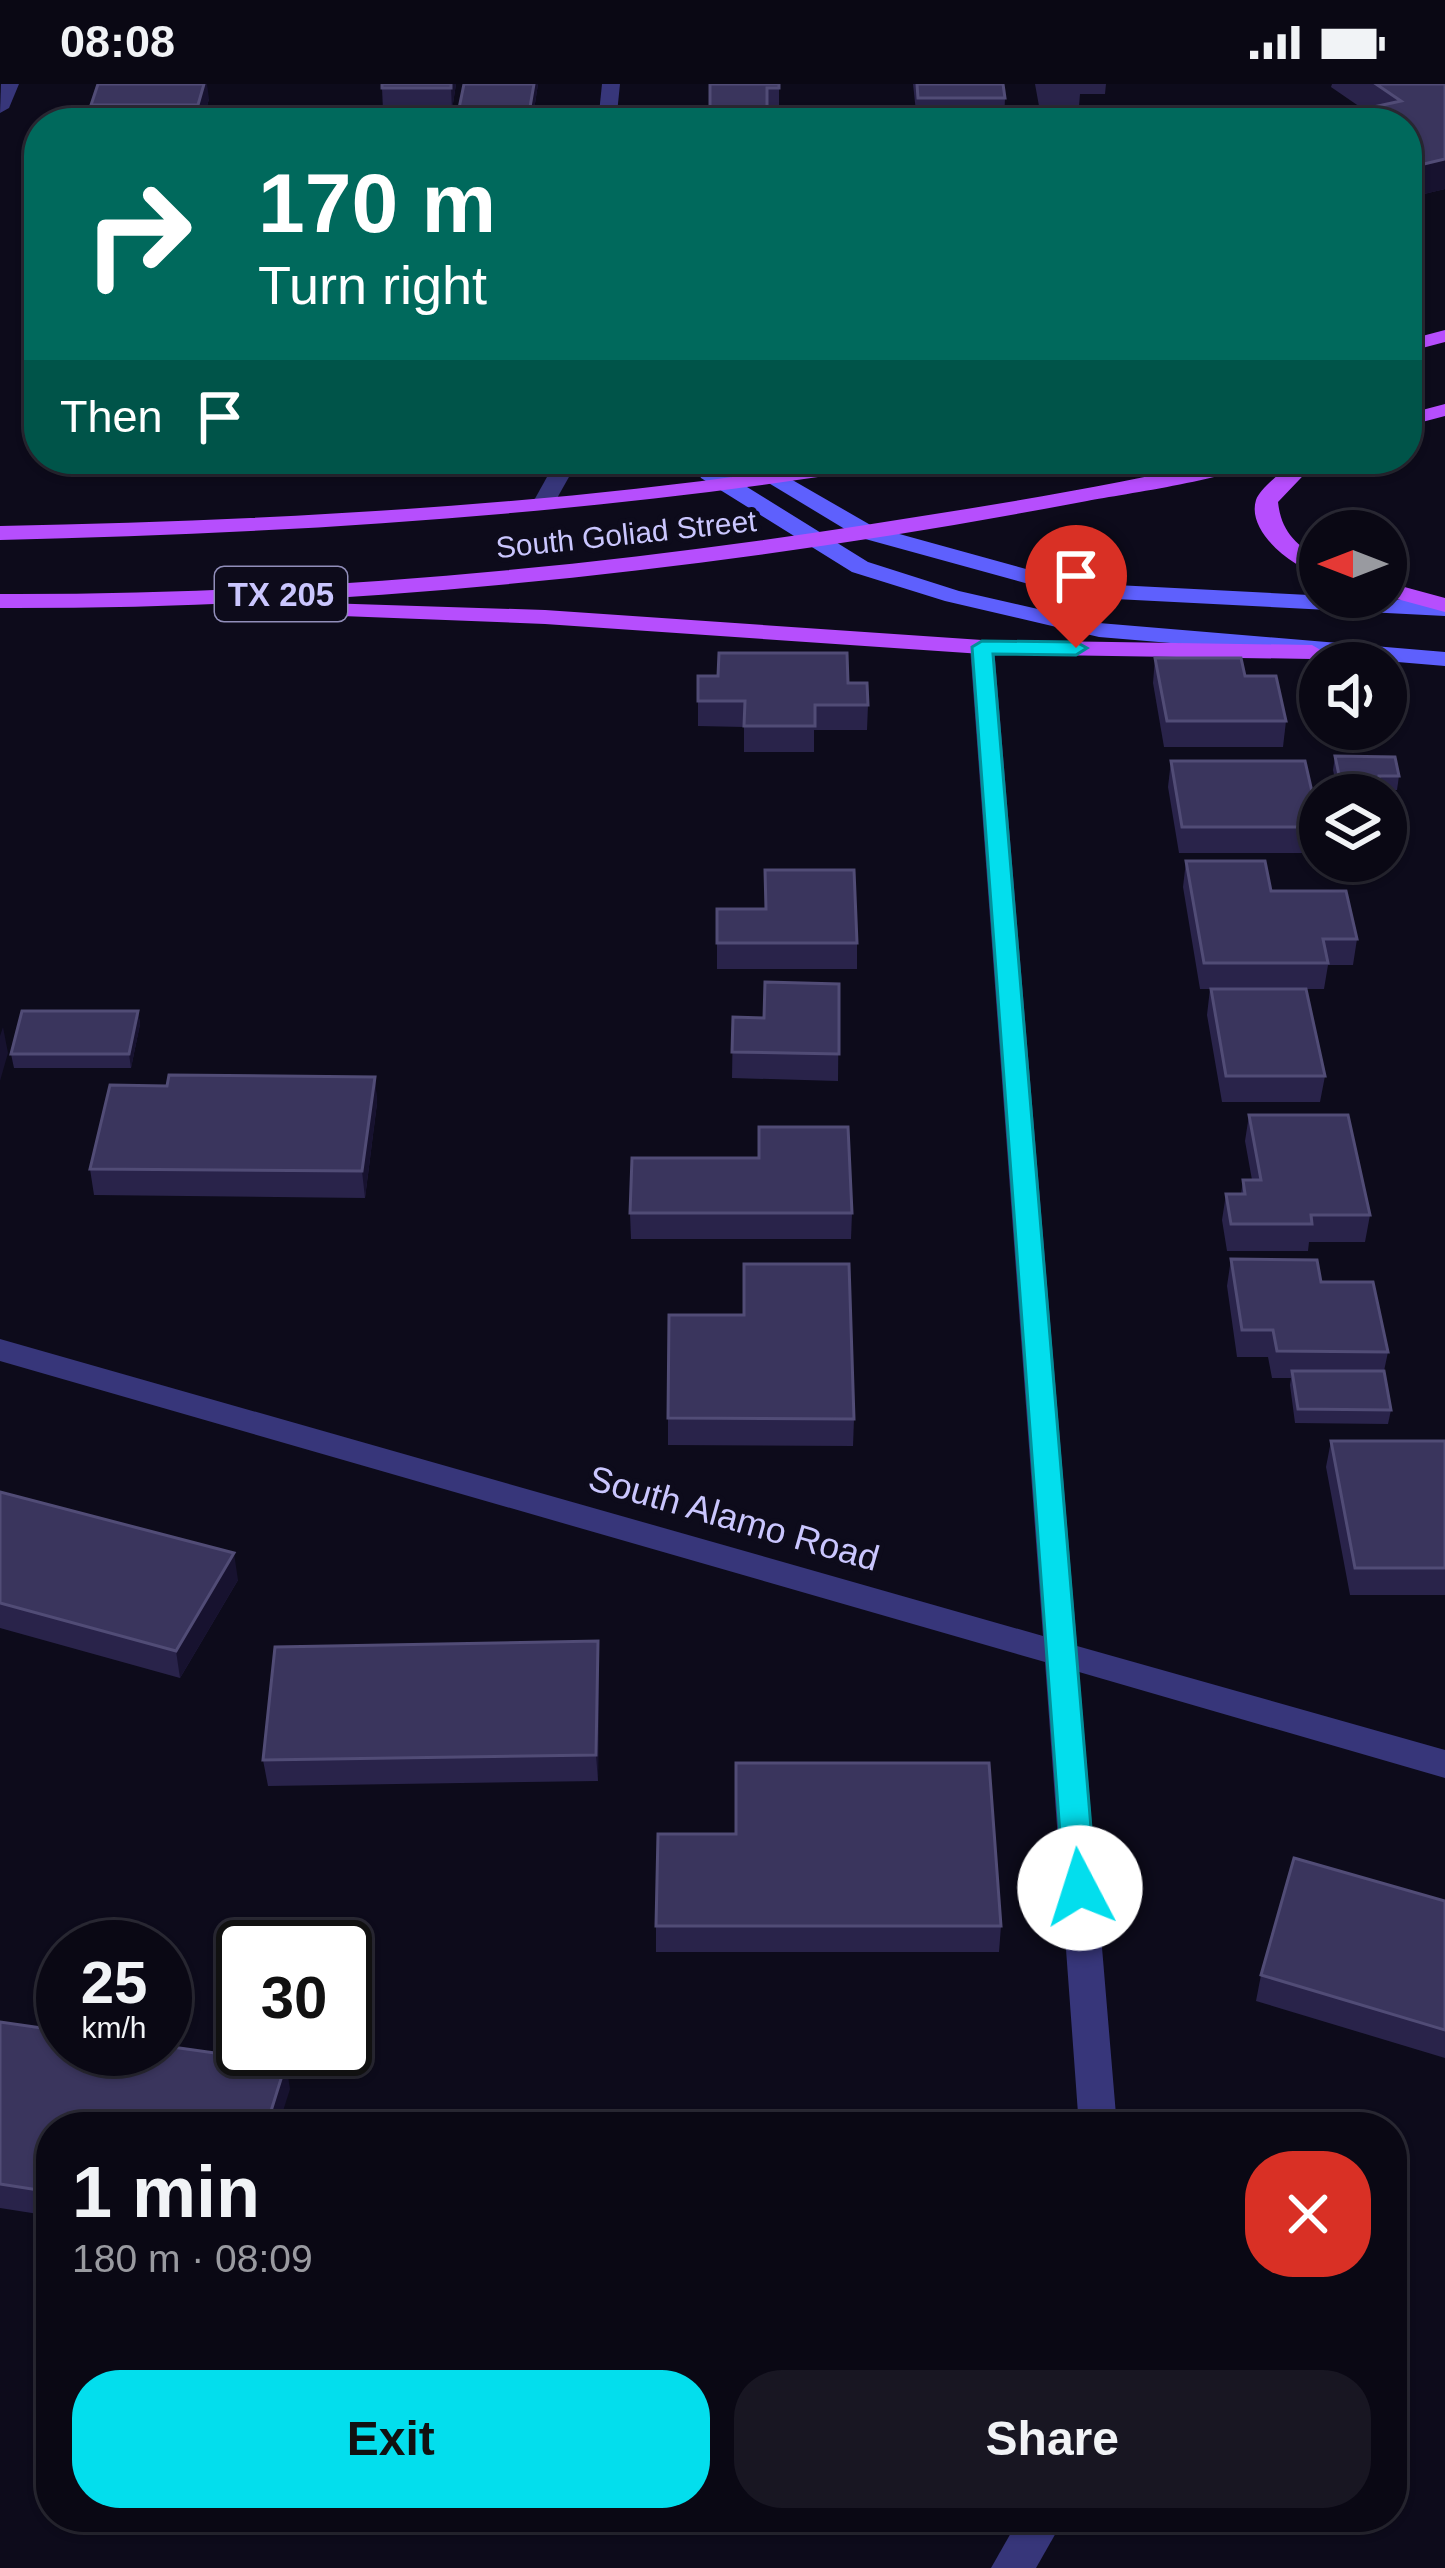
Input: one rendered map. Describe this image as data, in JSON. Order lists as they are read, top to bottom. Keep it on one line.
{"streets":{"main road":["South Goliad Street","TX 205"],"street":["South Alamo Road"]},"north":"left","page":{"status":"08:08","turn":["170 m","Turn right"],"then":"Then","speed":"25 km/h","limit":"30","heading":["1 min","180 m · 08:09"],"buttons":["Exit","Share"]}}
